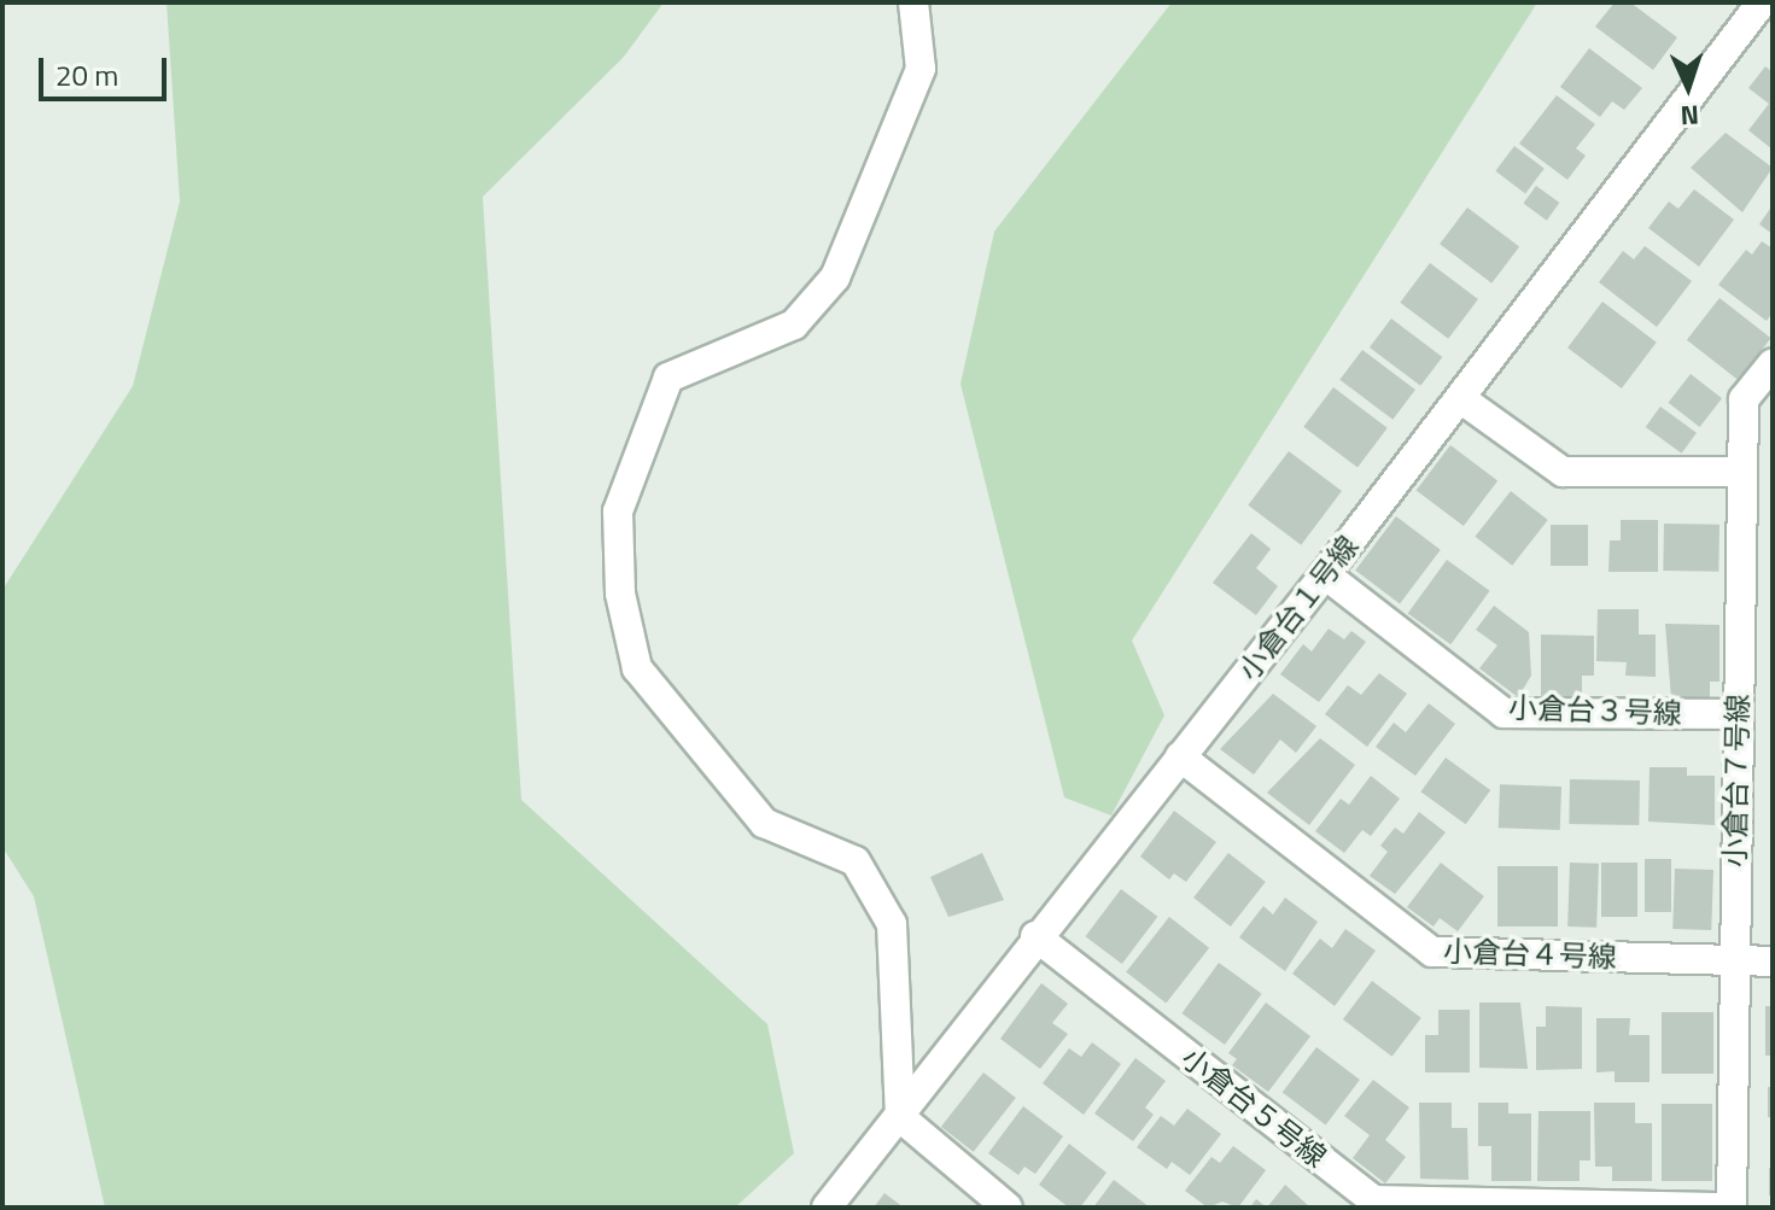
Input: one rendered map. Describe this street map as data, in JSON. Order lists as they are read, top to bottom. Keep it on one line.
{"streets":{"street":["小倉台１号線","小倉台３号線","小倉台７号線","小倉台４号線","小倉台５号線"]},"crossings":[["小倉台１号線","小倉台３号線"],["小倉台１号線","小倉台４号線"],["小倉台１号線","小倉台５号線"],["小倉台３号線","小倉台７号線"],["小倉台７号線","小倉台４号線"],["小倉台７号線","小倉台５号線"]],"scale_bar":"20 m","north":"bottom"}
